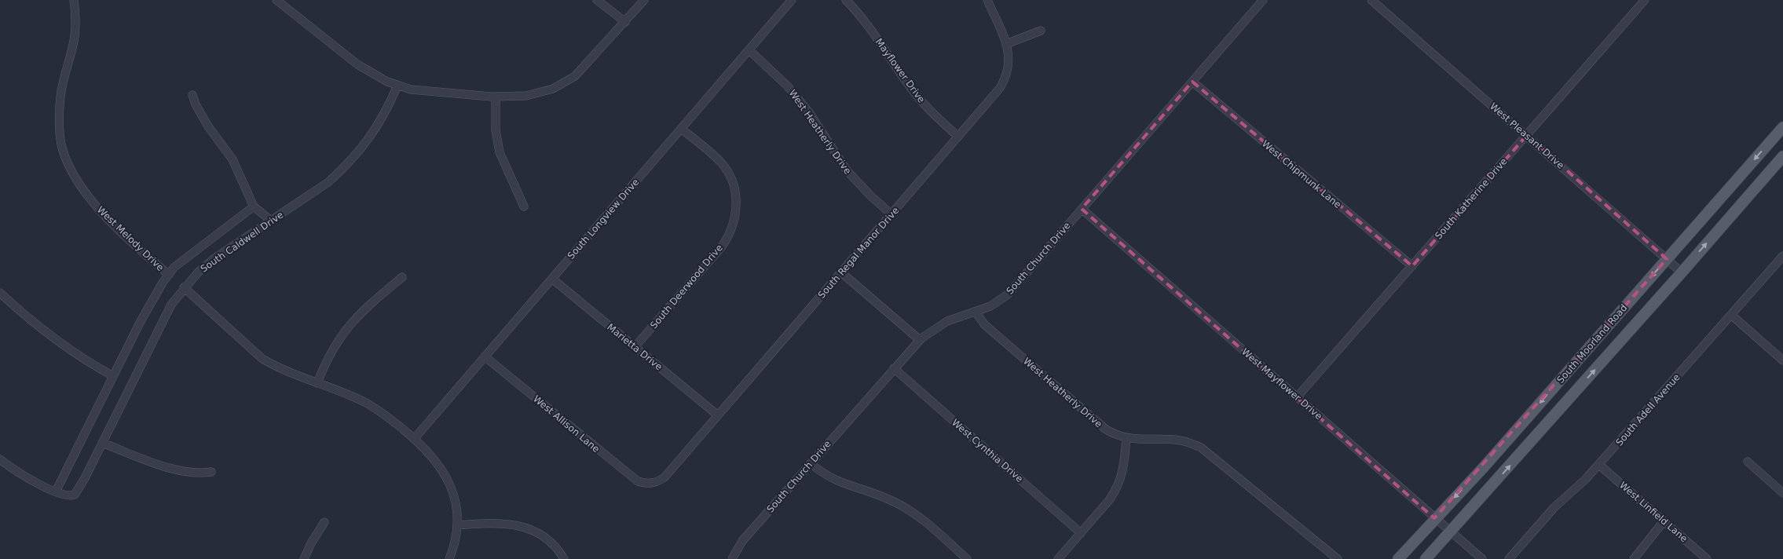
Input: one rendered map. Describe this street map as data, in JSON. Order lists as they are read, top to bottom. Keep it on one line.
{"streets":{"main road":["South Moorland Road"],"street":["Mayflower Drive","West Heatherly Drive","West Pleasant Drive","West Chipmunk Lane","South Katherine Drive","South Longview Drive","West Melody Drive","South Caldwell Drive","South Regal Manor Drive","South Church Drive","South Deerwood Drive","Marietta Drive","West Mayflower Drive","South Adell Avenue","West Allison Lane","West Cynthia Drive","West Linfield Lane"]},"crossings":[["Mayflower Drive","South Regal Manor Drive"],["West Heatherly Drive","South Longview Drive"],["West Heatherly Drive","South Regal Manor Drive"],["West Heatherly Drive","South Church Drive"],["West Pleasant Drive","South Katherine Drive"],["West Pleasant Drive","South Moorland Road"],["West Chipmunk Lane","South Katherine Drive"],["West Chipmunk Lane","South Church Drive"],["South Katherine Drive","West Mayflower Drive"],["South Longview Drive","South Deerwood Drive"],["South Longview Drive","Marietta Drive"],["South Longview Drive","West Allison Lane"],["West Melody Drive","South Caldwell Drive"],["South Regal Manor Drive","Marietta Drive"],["South Regal Manor Drive","West Allison Lane"],["South Church Drive","West Mayflower Drive"],["South Church Drive","West Cynthia Drive"],["South Deerwood Drive","Marietta Drive"],["South Moorland Road","West Mayflower Drive"],["South Adell Avenue","West Linfield Lane"]]}
